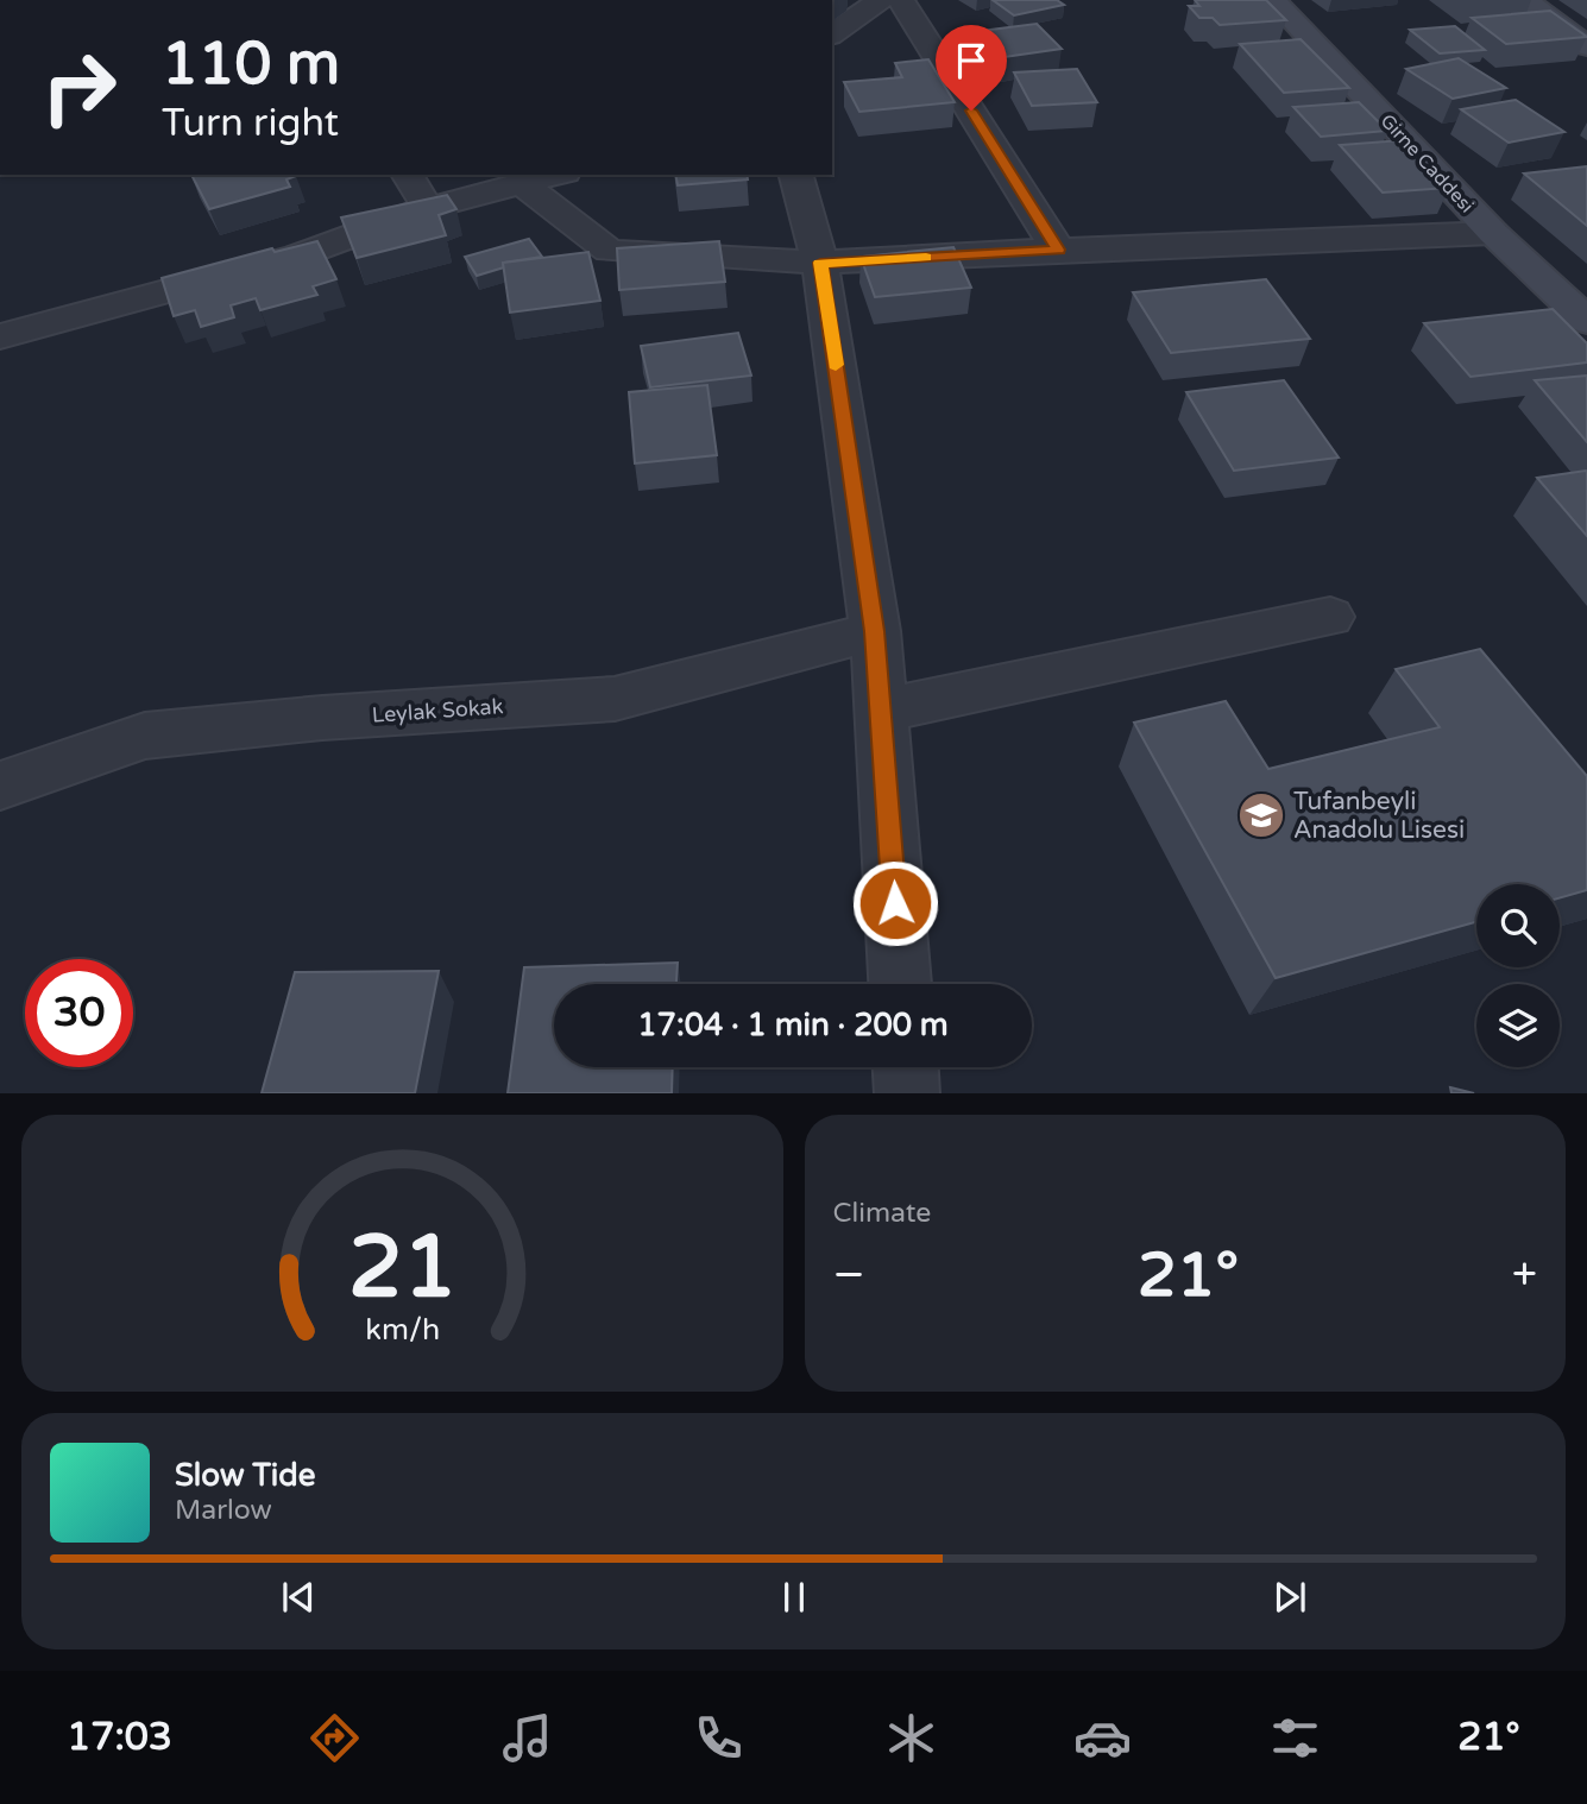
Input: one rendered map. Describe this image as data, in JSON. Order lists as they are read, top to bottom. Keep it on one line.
{"streets":{"street":["Girne Caddesi","Leylak Sokak"]},"places":{"school or university":["Tufanbeyli Anadolu Lisesi"]},"page":{"turn":["110 m","Turn right"],"limit":"30","trip":"17:04 · 1 min · 200 m","tile":"Climate","heat":["−","21°","+"],"song":["Slow Tide","Marlow"],"tabs":["17:03","21°"],"gauge":["21","km/h"]}}
